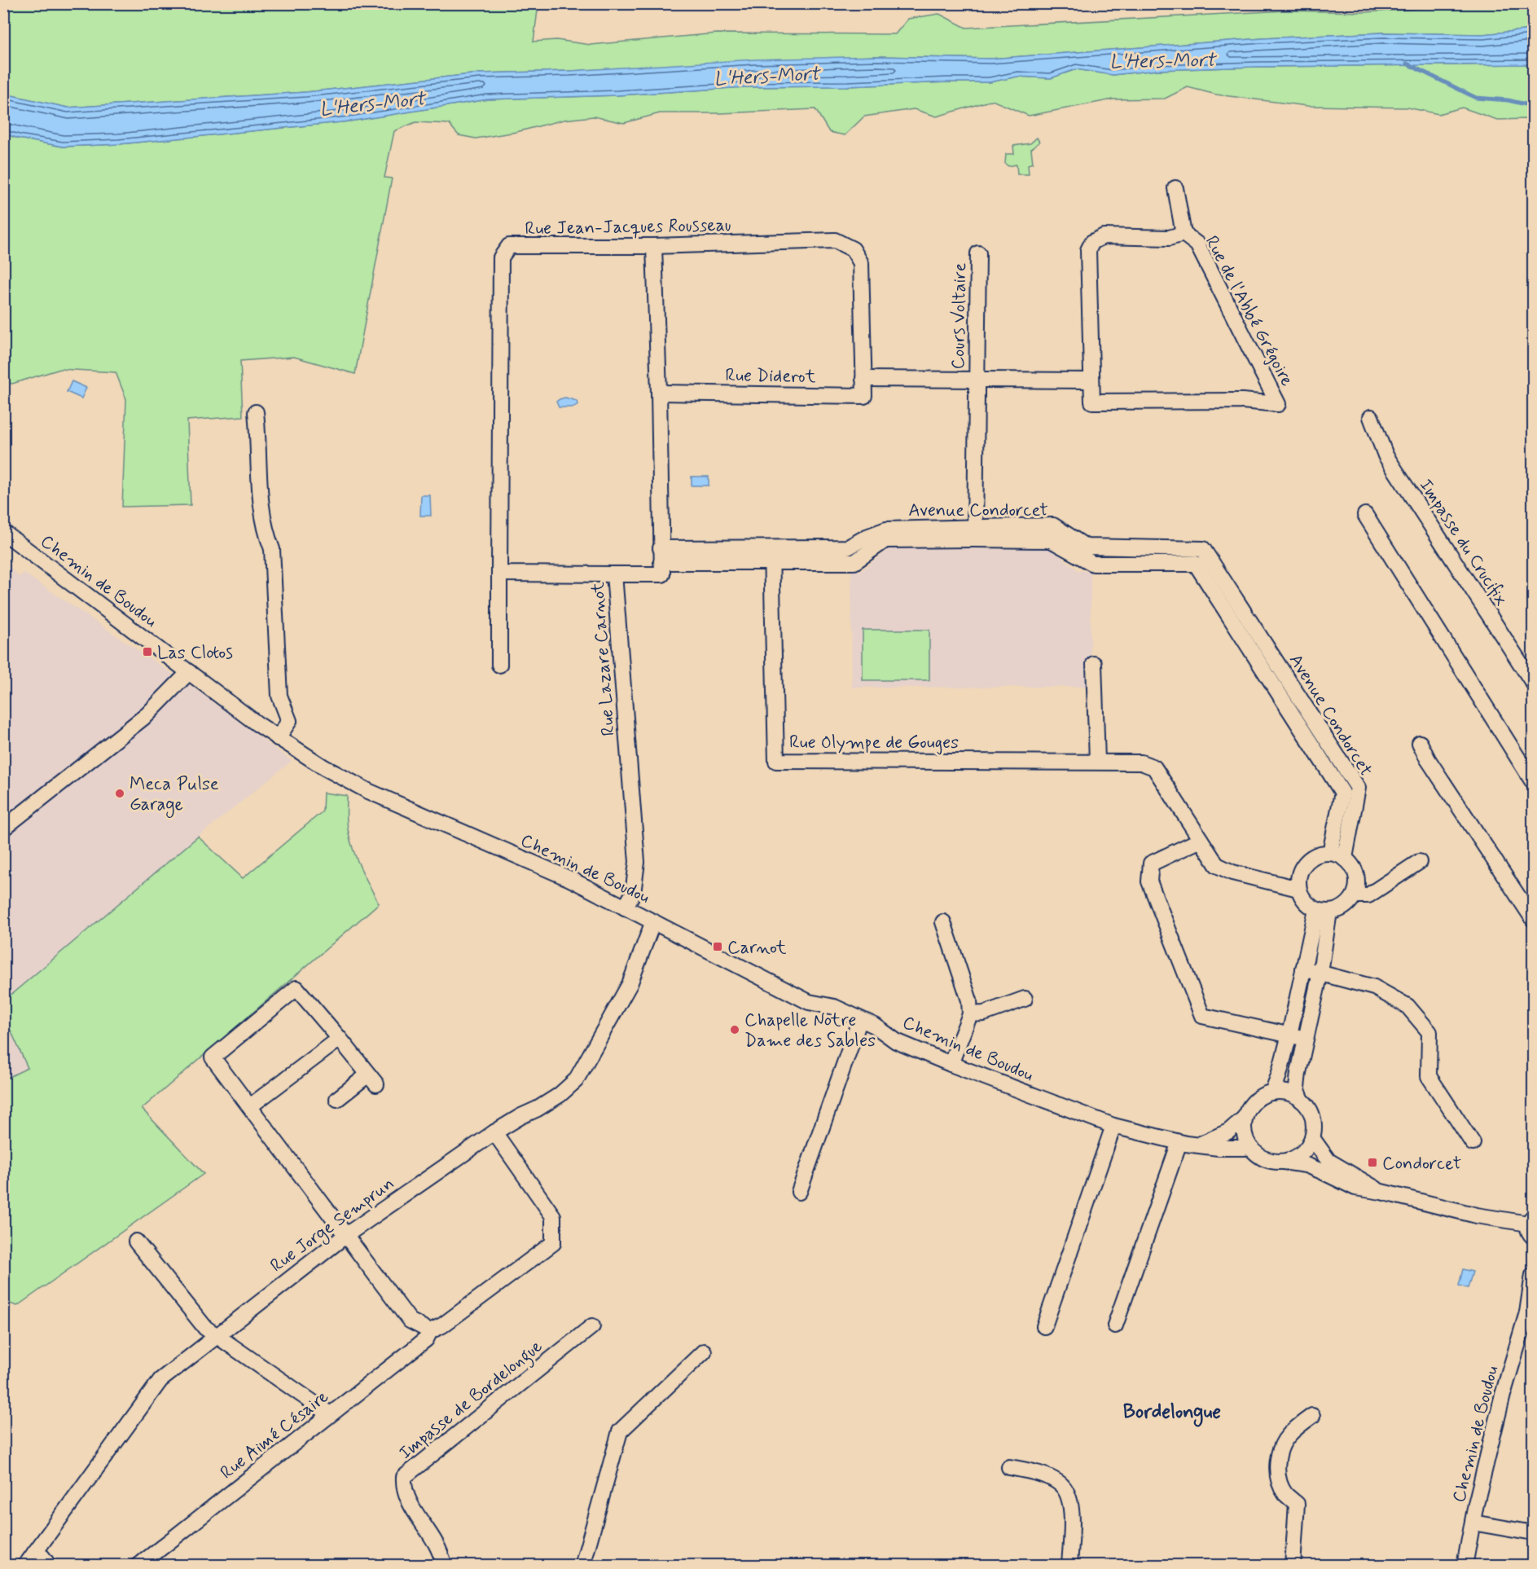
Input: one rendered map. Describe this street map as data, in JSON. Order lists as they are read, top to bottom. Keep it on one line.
{"streets":{"street":["Rue Jean-Jacques Rousseau","Rue de l'Abbé Grégoire","Cours Voltaire","Rue Diderot","Avenue Condorcet","Impasse du Crucifix","Chemin de Boudou","Rue Lazare Carnot","Rue Olympe de Gouges","Rue Jorge Semprun","Impasse de Bordelongue","Rue Aimé Césaire"]},"crossings":[["Rue Jean-Jacques Rousseau","Cours Voltaire"],["Rue Jean-Jacques Rousseau","Rue Diderot"],["Rue de l'Abbé Grégoire","Cours Voltaire"],["Cours Voltaire","Rue Diderot"],["Cours Voltaire","Avenue Condorcet"],["Avenue Condorcet","Rue Lazare Carnot"],["Avenue Condorcet","Rue Olympe de Gouges"],["Chemin de Boudou","Rue Lazare Carnot"],["Chemin de Boudou","Rue Jorge Semprun"],["Rue Jorge Semprun","Rue Aimé Césaire"]],"districts":["Bordelongue"],"water":["L'Hers-Mort"],"places":{"transit":["Las Clotos","Carnot","Condorcet"],"other":["Meca Pulse Garage","Chapelle Notre Dame des Sables"]}}
